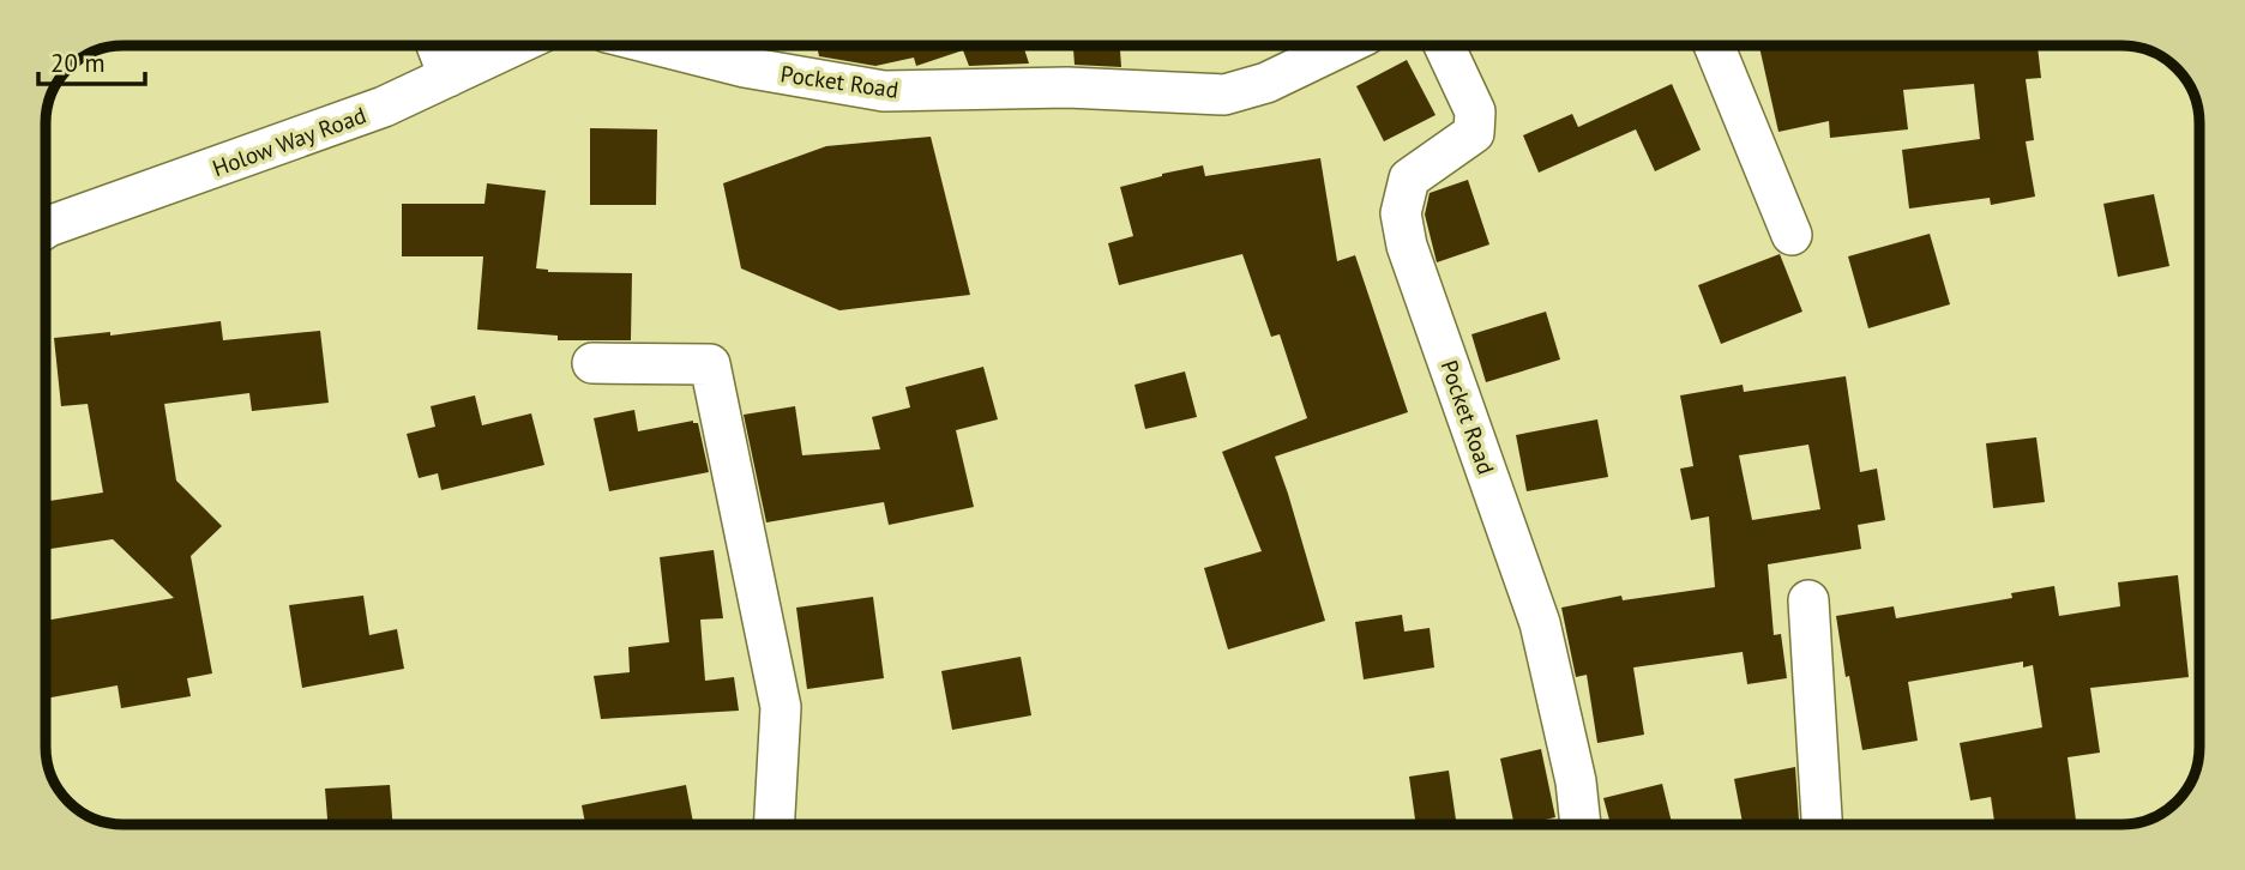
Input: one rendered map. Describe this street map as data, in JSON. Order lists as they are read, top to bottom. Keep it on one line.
{"streets":{"street":["Pocket Road","Holow Way Road"]},"scale_bar":"20 m"}
